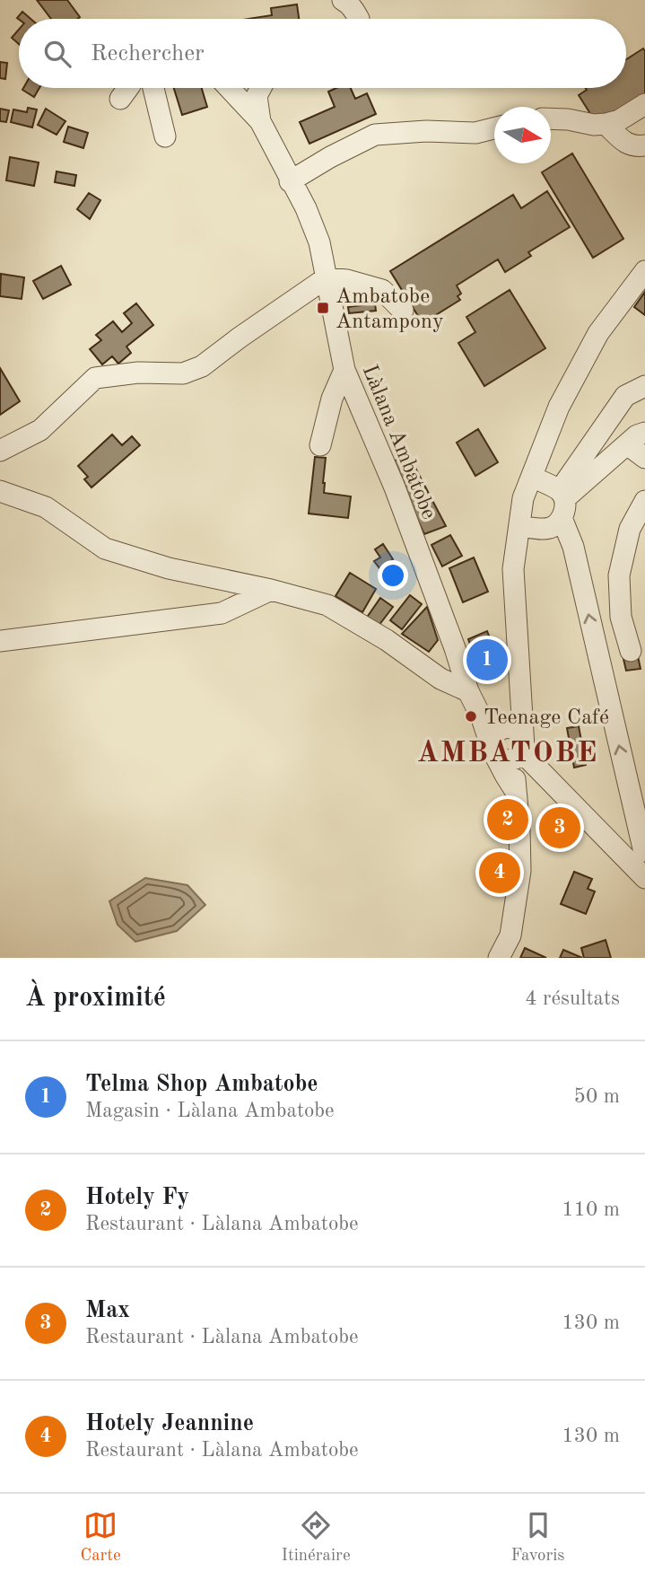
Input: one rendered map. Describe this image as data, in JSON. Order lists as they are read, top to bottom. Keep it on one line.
{"streets":{"street":["Làlana Ambatobe"]},"districts":["AMBATOBE"],"places":{"transit":["Ambatobe Antampony"],"other":["Teenage Café"]},"north":"right","page":{"search":"Rechercher","pins":["1","2","3","4"],"heading":["À proximité","4 résultats"],"list":[{"mark":"1","name":"Telma Shop Ambatobe","note":"Magasin · Làlana Ambatobe","value":"50 m"},{"mark":"2","name":"Hotely Fy","note":"Restaurant · Làlana Ambatobe","value":"110 m"},{"mark":"3","name":"Max","note":"Restaurant · Làlana Ambatobe","value":"130 m"},{"mark":"4","name":"Hotely Jeannine","note":"Restaurant · Làlana Ambatobe","value":"130 m"}],"nav":["Carte","Itinéraire","Favoris"]}}
